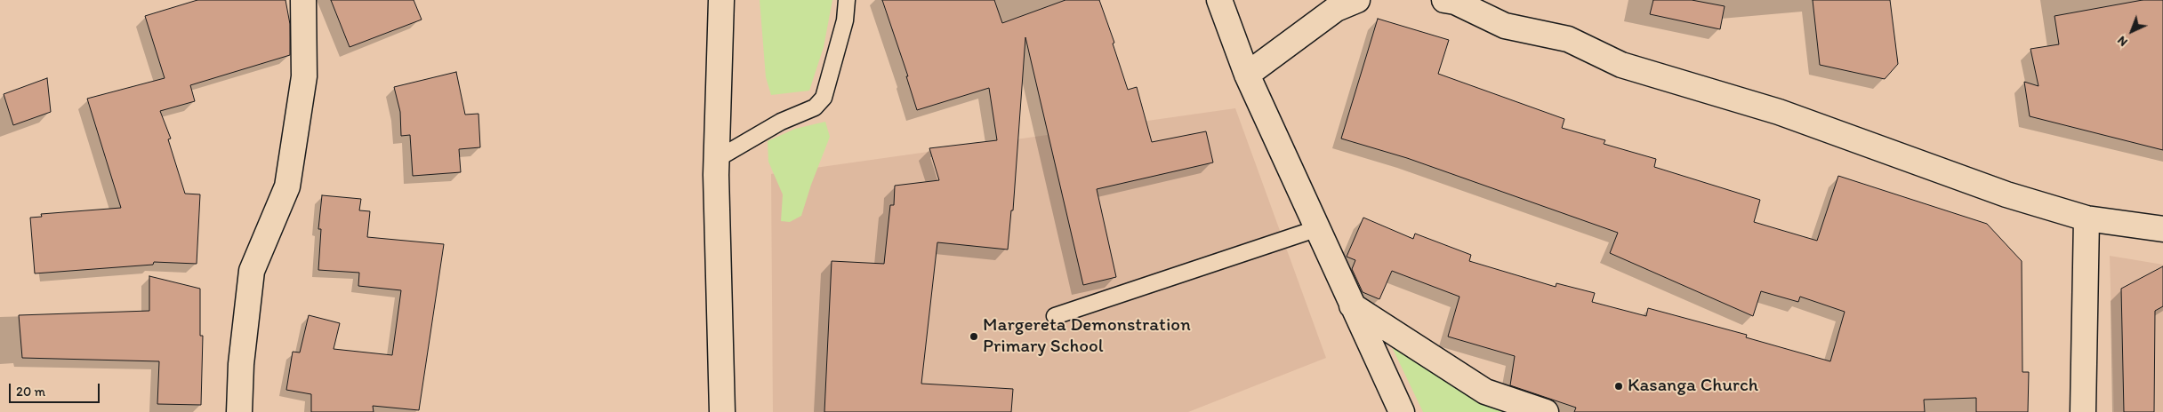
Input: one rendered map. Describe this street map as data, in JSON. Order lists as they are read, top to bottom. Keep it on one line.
{"places":["Margereta Demonstration Primary School","Kasanga Church"],"scale_bar":"20 m","north":"bottom left"}
